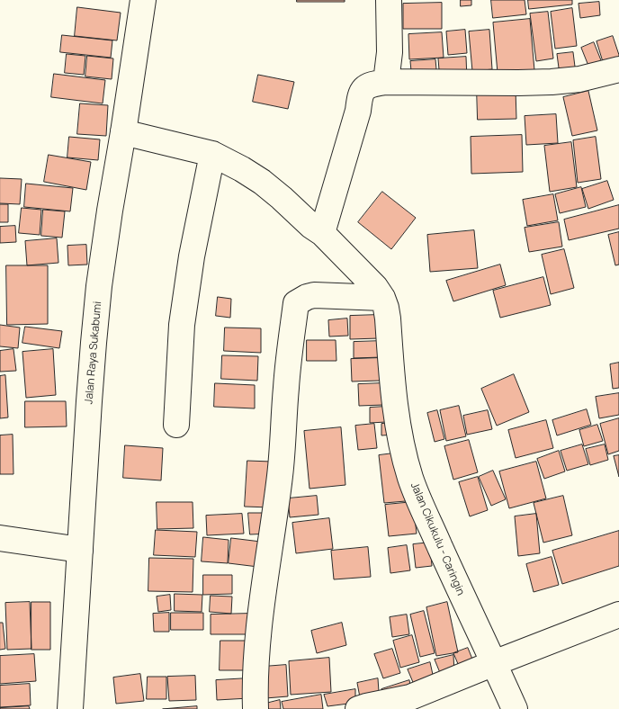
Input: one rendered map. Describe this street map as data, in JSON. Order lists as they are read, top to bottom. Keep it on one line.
{"streets":{"main road":["Jalan Raya Sukabumi","Jalan Cikukulu - Caringin"]},"crossings":[["Jalan Raya Sukabumi","Jalan Cikukulu - Caringin"]]}
